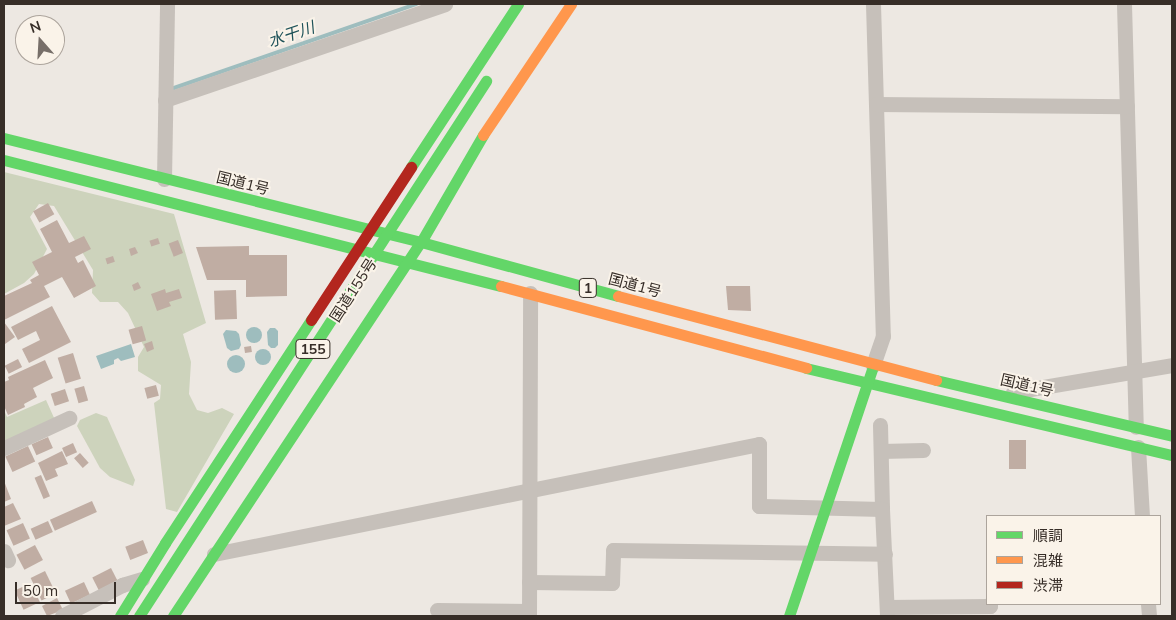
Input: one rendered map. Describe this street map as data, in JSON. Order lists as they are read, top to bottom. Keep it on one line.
{"streets":{"main road":["国道1号","1","国道155号","155"]},"crossings":[["国道1号","155"],["1","155"]],"water":["水干川"],"legend":["順調","混雑","渋滞"],"scale_bar":"50 m","north":"top"}
